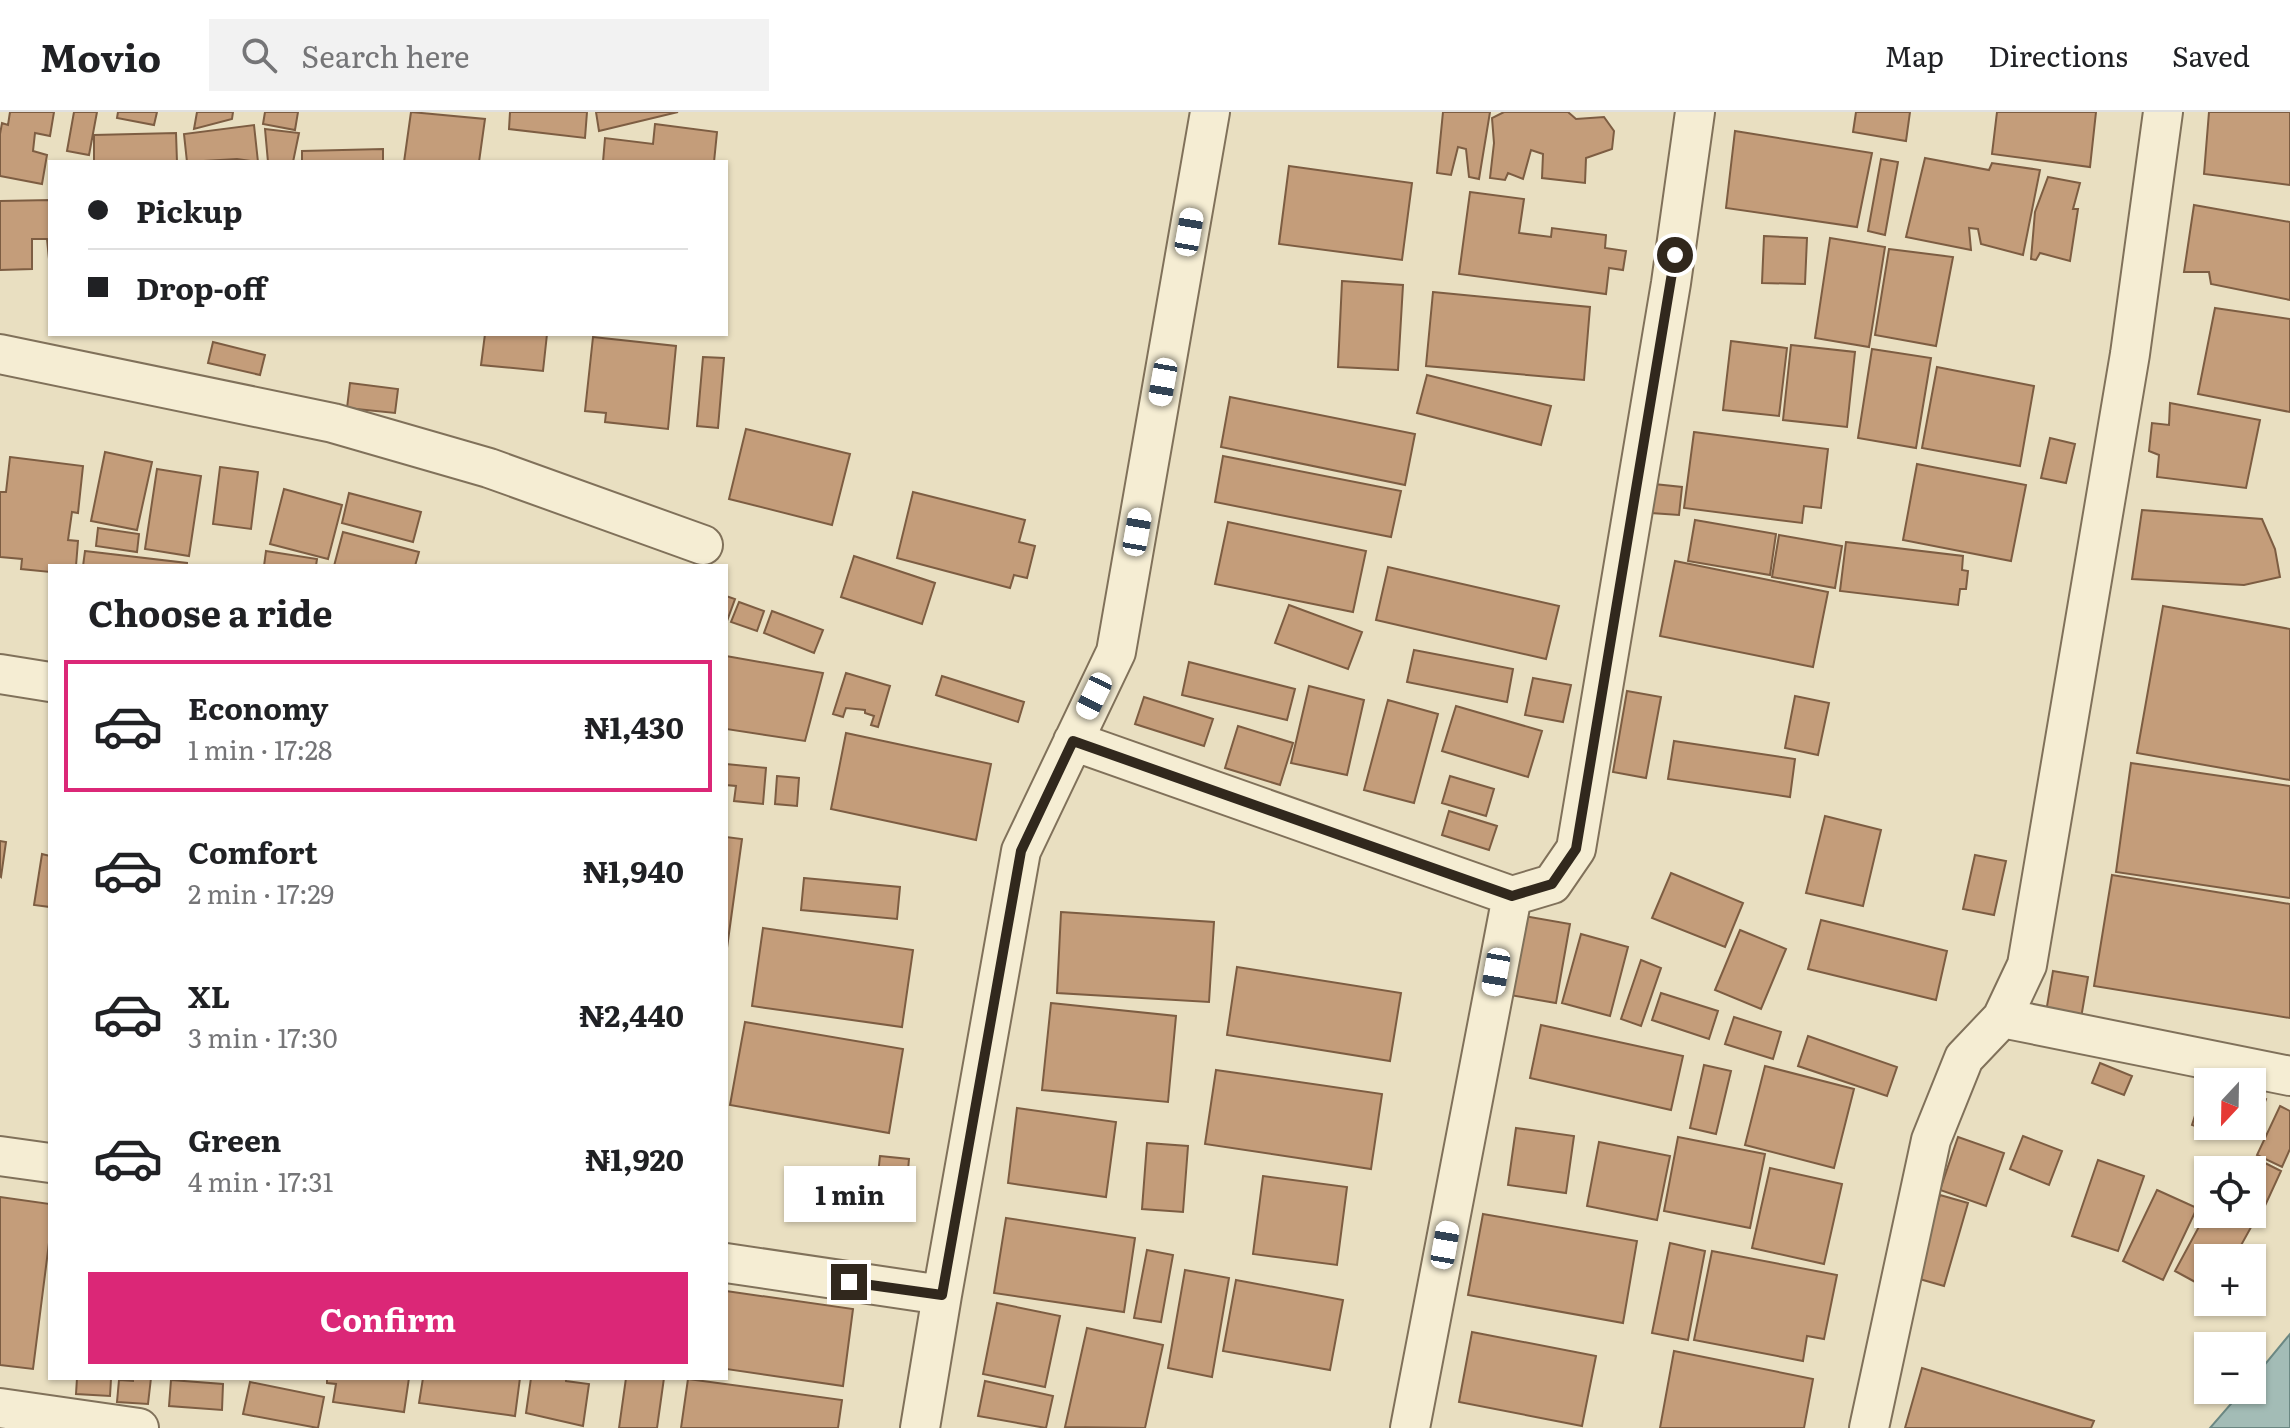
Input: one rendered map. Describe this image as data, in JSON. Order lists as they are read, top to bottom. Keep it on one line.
{"north":"bottom","page":{"header":"Movio","search":"Search here","nav":["Map","Directions","Saved"],"banner":["Pickup","Drop-off"],"heading":"Choose a ride","list":[{"name":"Economy","note":"1 min · 17:28","value":"₦1,430"},{"name":"Comfort","note":"2 min · 17:29","value":"₦1,940"},{"name":"XL","note":"3 min · 17:30","value":"₦2,440"},{"name":"Green","note":"4 min · 17:31","value":"₦1,920"}],"map_buttons":["+","−"],"bubble":"1 min","buttons":"Confirm"}}
